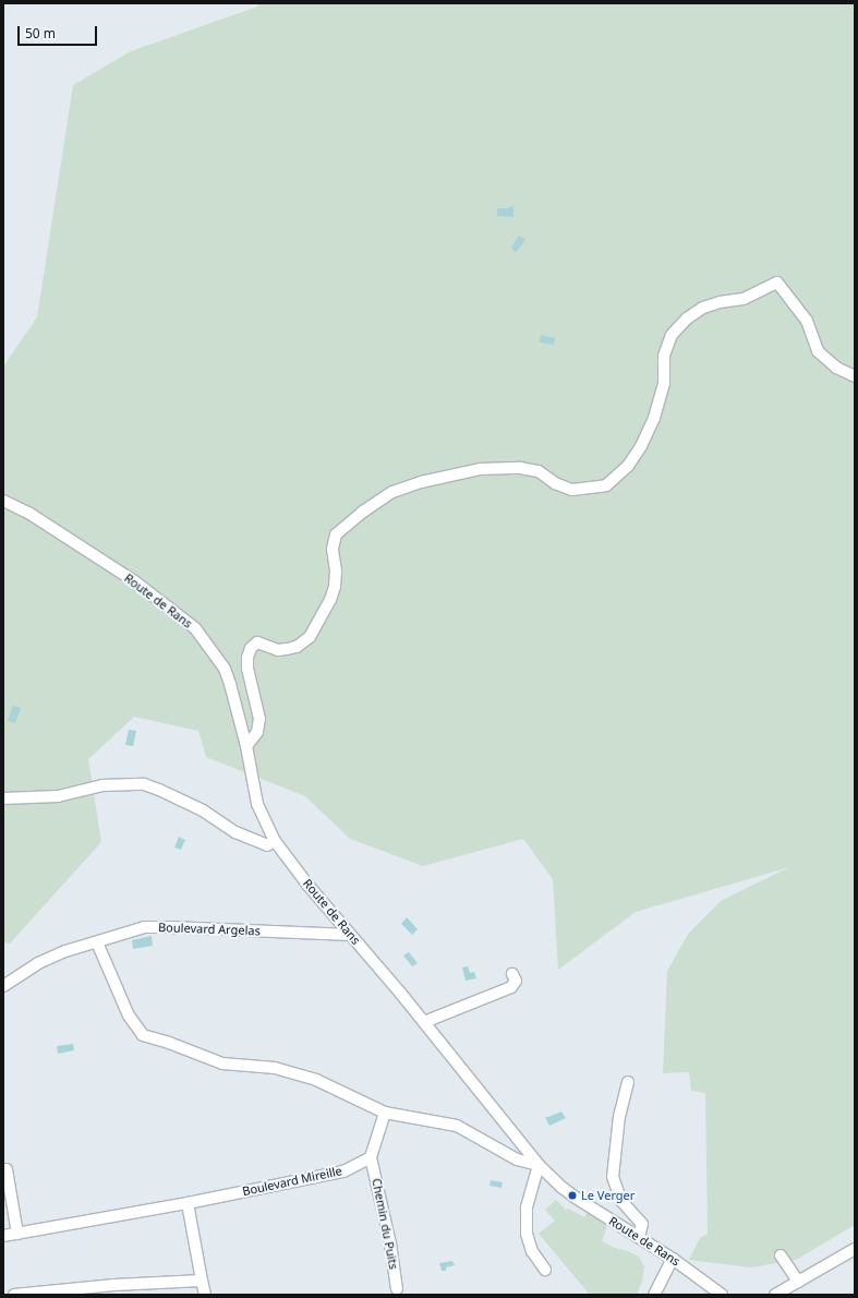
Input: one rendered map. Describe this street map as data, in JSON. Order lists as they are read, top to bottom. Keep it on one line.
{"streets":{"street":["Route de Rans","Boulevard Argelas","Boulevard Mireille","Chemin du Puits"]},"crossings":[["Route de Rans","Boulevard Argelas"],["Boulevard Mireille","Chemin du Puits"]],"places":["Le Verger"],"scale_bar":"50 m"}
